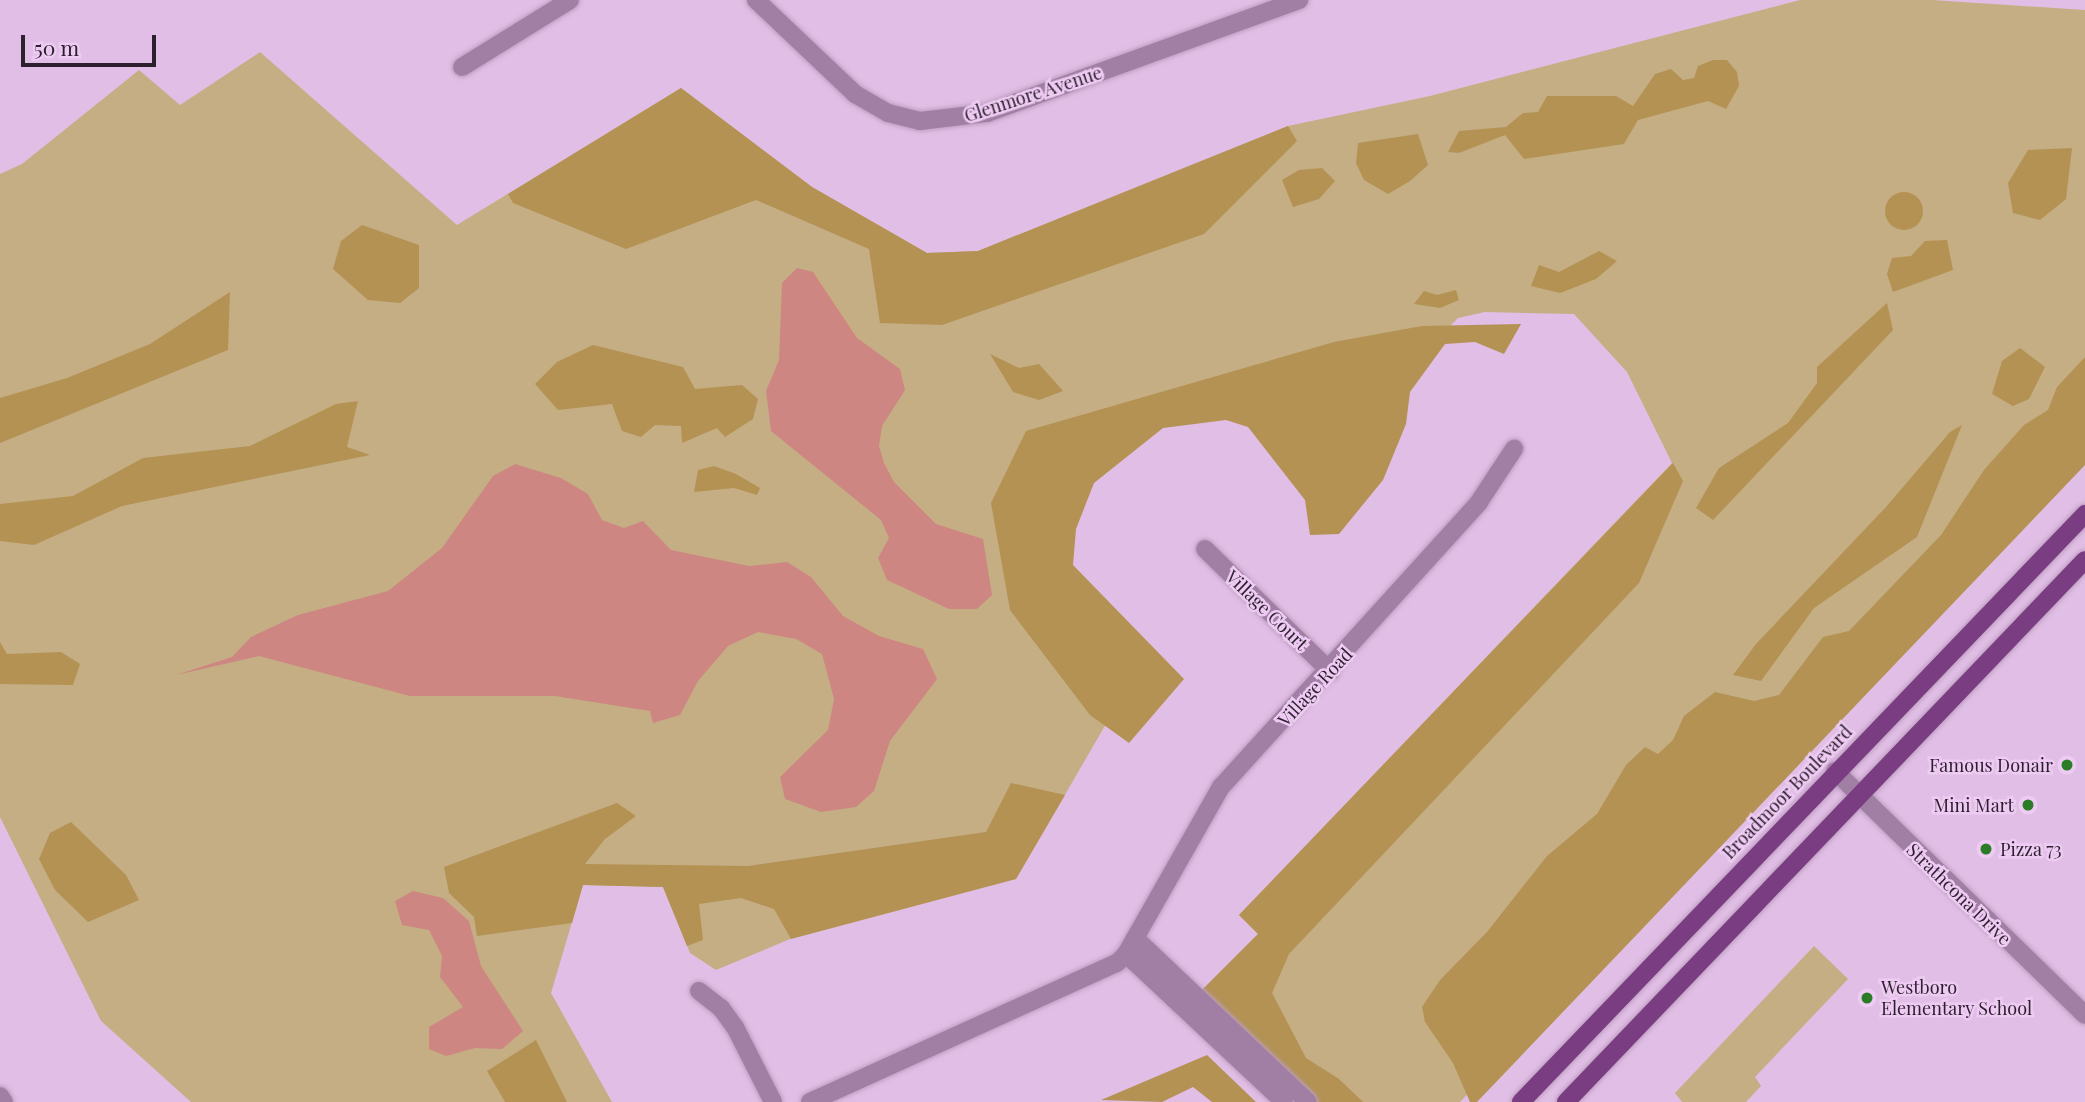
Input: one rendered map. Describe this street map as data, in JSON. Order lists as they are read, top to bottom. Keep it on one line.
{"streets":{"main road":["Broadmoor Boulevard"],"street":["Glenmore Avenue","Village Court","Village Road","Strathcona Drive"]},"crossings":[["Village Court","Village Road"],["Broadmoor Boulevard","Strathcona Drive"]],"places":["Famous Donair","Mini Mart","Pizza 73","Westboro Elementary School"],"scale_bar":"50 m"}
